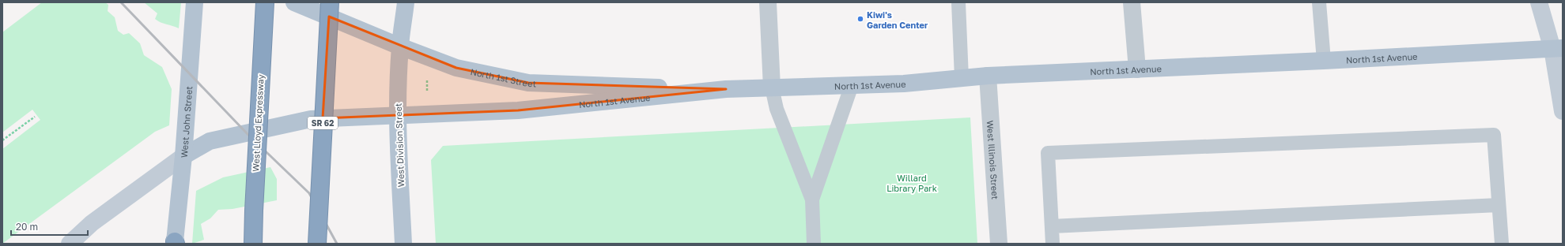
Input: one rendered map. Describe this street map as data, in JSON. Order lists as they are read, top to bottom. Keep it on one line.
{"streets":{"highway":["West Lloyd Expressway","SR 62"],"main road":["North 1st Avenue","North 1st Street","West John Street","West Division Street"],"street":["West Illinois Street"]},"crossings":[["North 1st Avenue","North 1st Street"],["North 1st Avenue","West John Street"],["North 1st Avenue","West Division Street"],["North 1st Avenue","West Illinois Street"],["North 1st Street","West Division Street"]],"parks":["Willard Library Park"],"places":["Kiwi's Garden Center"],"scale_bar":"20 m"}
